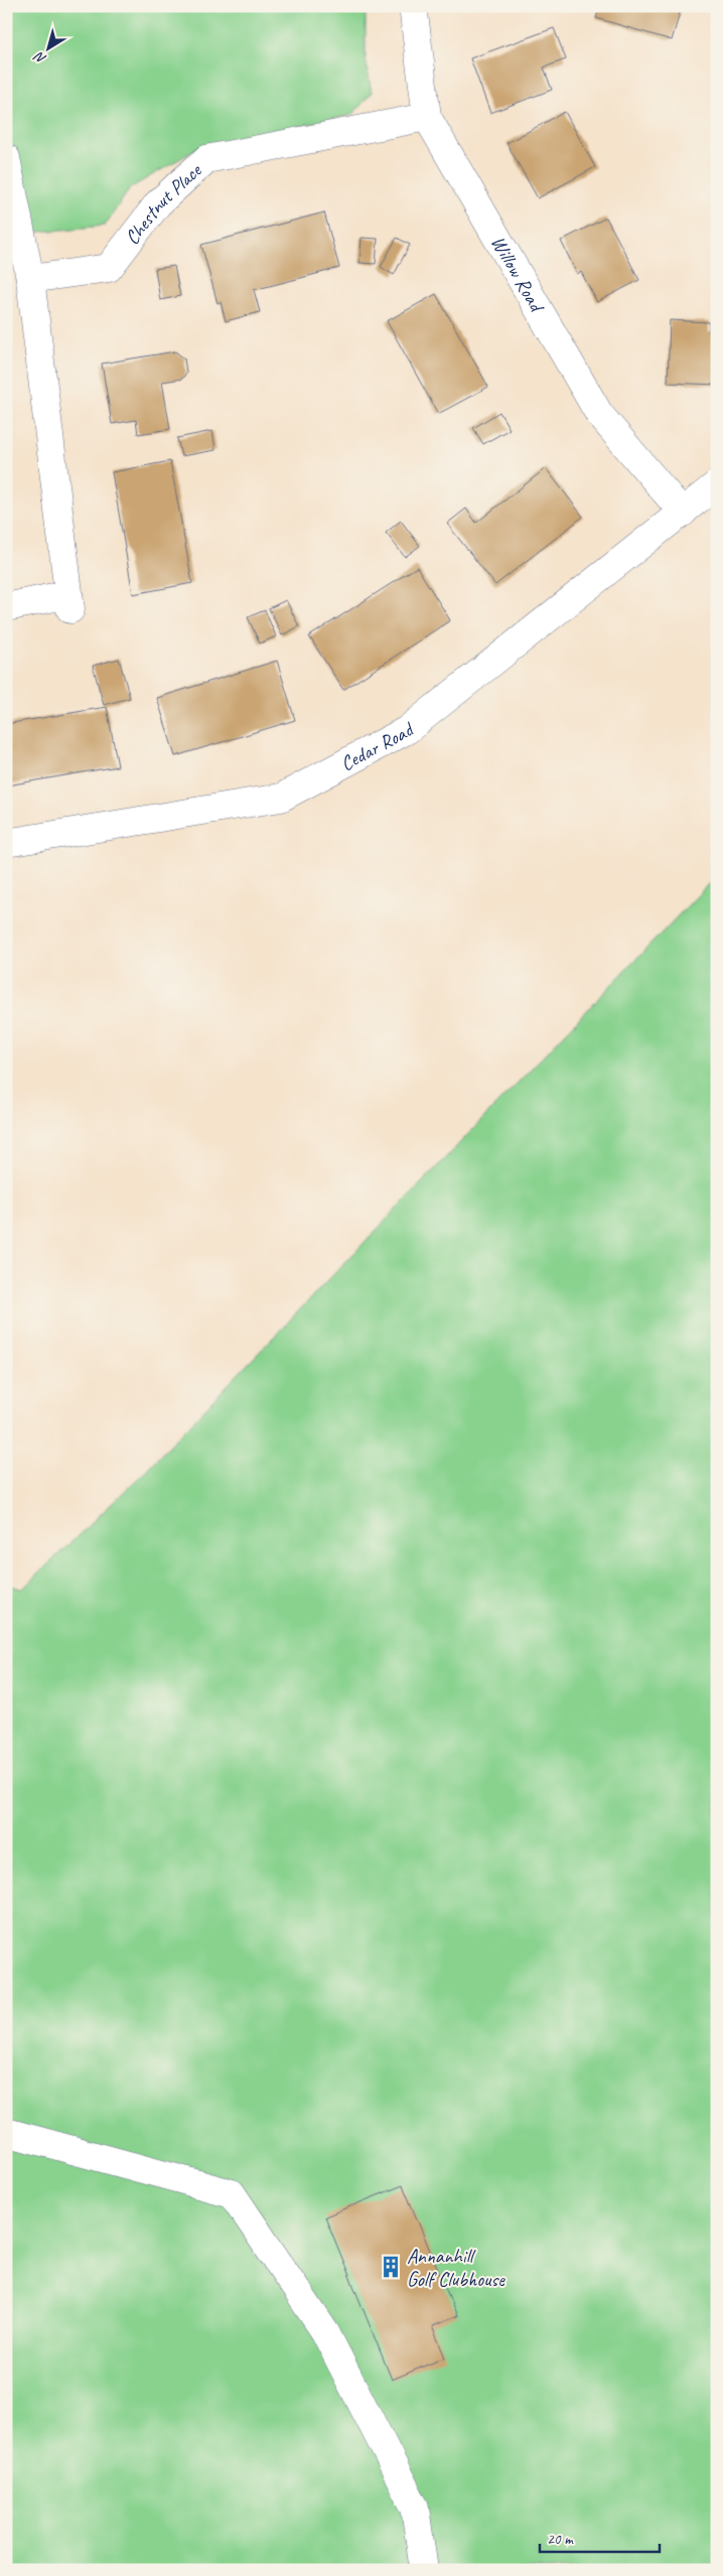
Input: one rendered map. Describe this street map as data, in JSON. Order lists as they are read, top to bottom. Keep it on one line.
{"streets":{"street":["Chestnut Place","Willow Road","Cedar Road"]},"crossings":[["Chestnut Place","Willow Road"],["Willow Road","Cedar Road"]],"places":{"building":["Annanhill Golf Clubhouse"]},"scale_bar":"20 m","north":"bottom left"}
